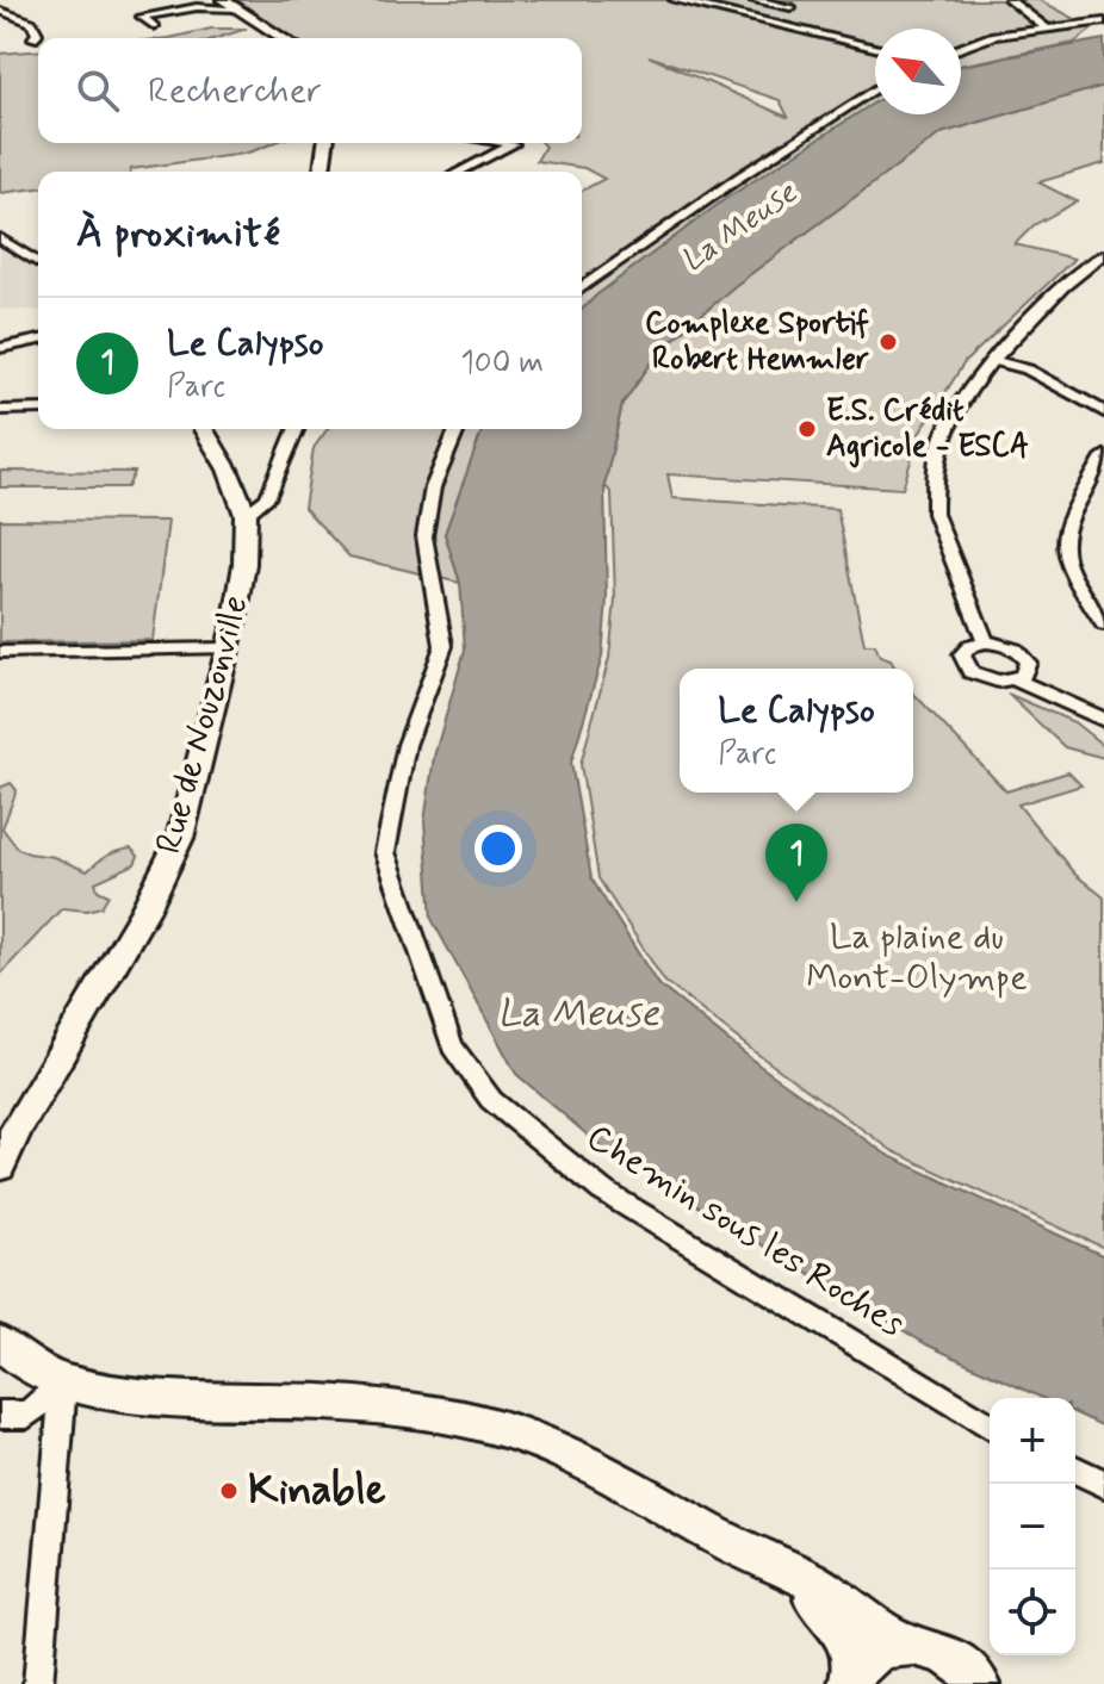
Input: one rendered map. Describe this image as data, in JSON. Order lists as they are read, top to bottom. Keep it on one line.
{"streets":{"main road":["Rue de Nouzonville"],"street":["Chemin sous les Roches"]},"water":["La Meuse"],"parks":["La plaine du Mont-Olympe"],"places":["Complexe Sportif Robert Hemmler","E.S. Crédit Agricole - ESCA","Kinable"],"north":"top left","page":{"search":"Rechercher","heading":"À proximité","list":[{"mark":"1","name":"Le Calypso","note":"Parc","value":"100 m"}],"popup":["Le Calypso","Parc"],"pins":"1","map_buttons":["+","−"]}}
